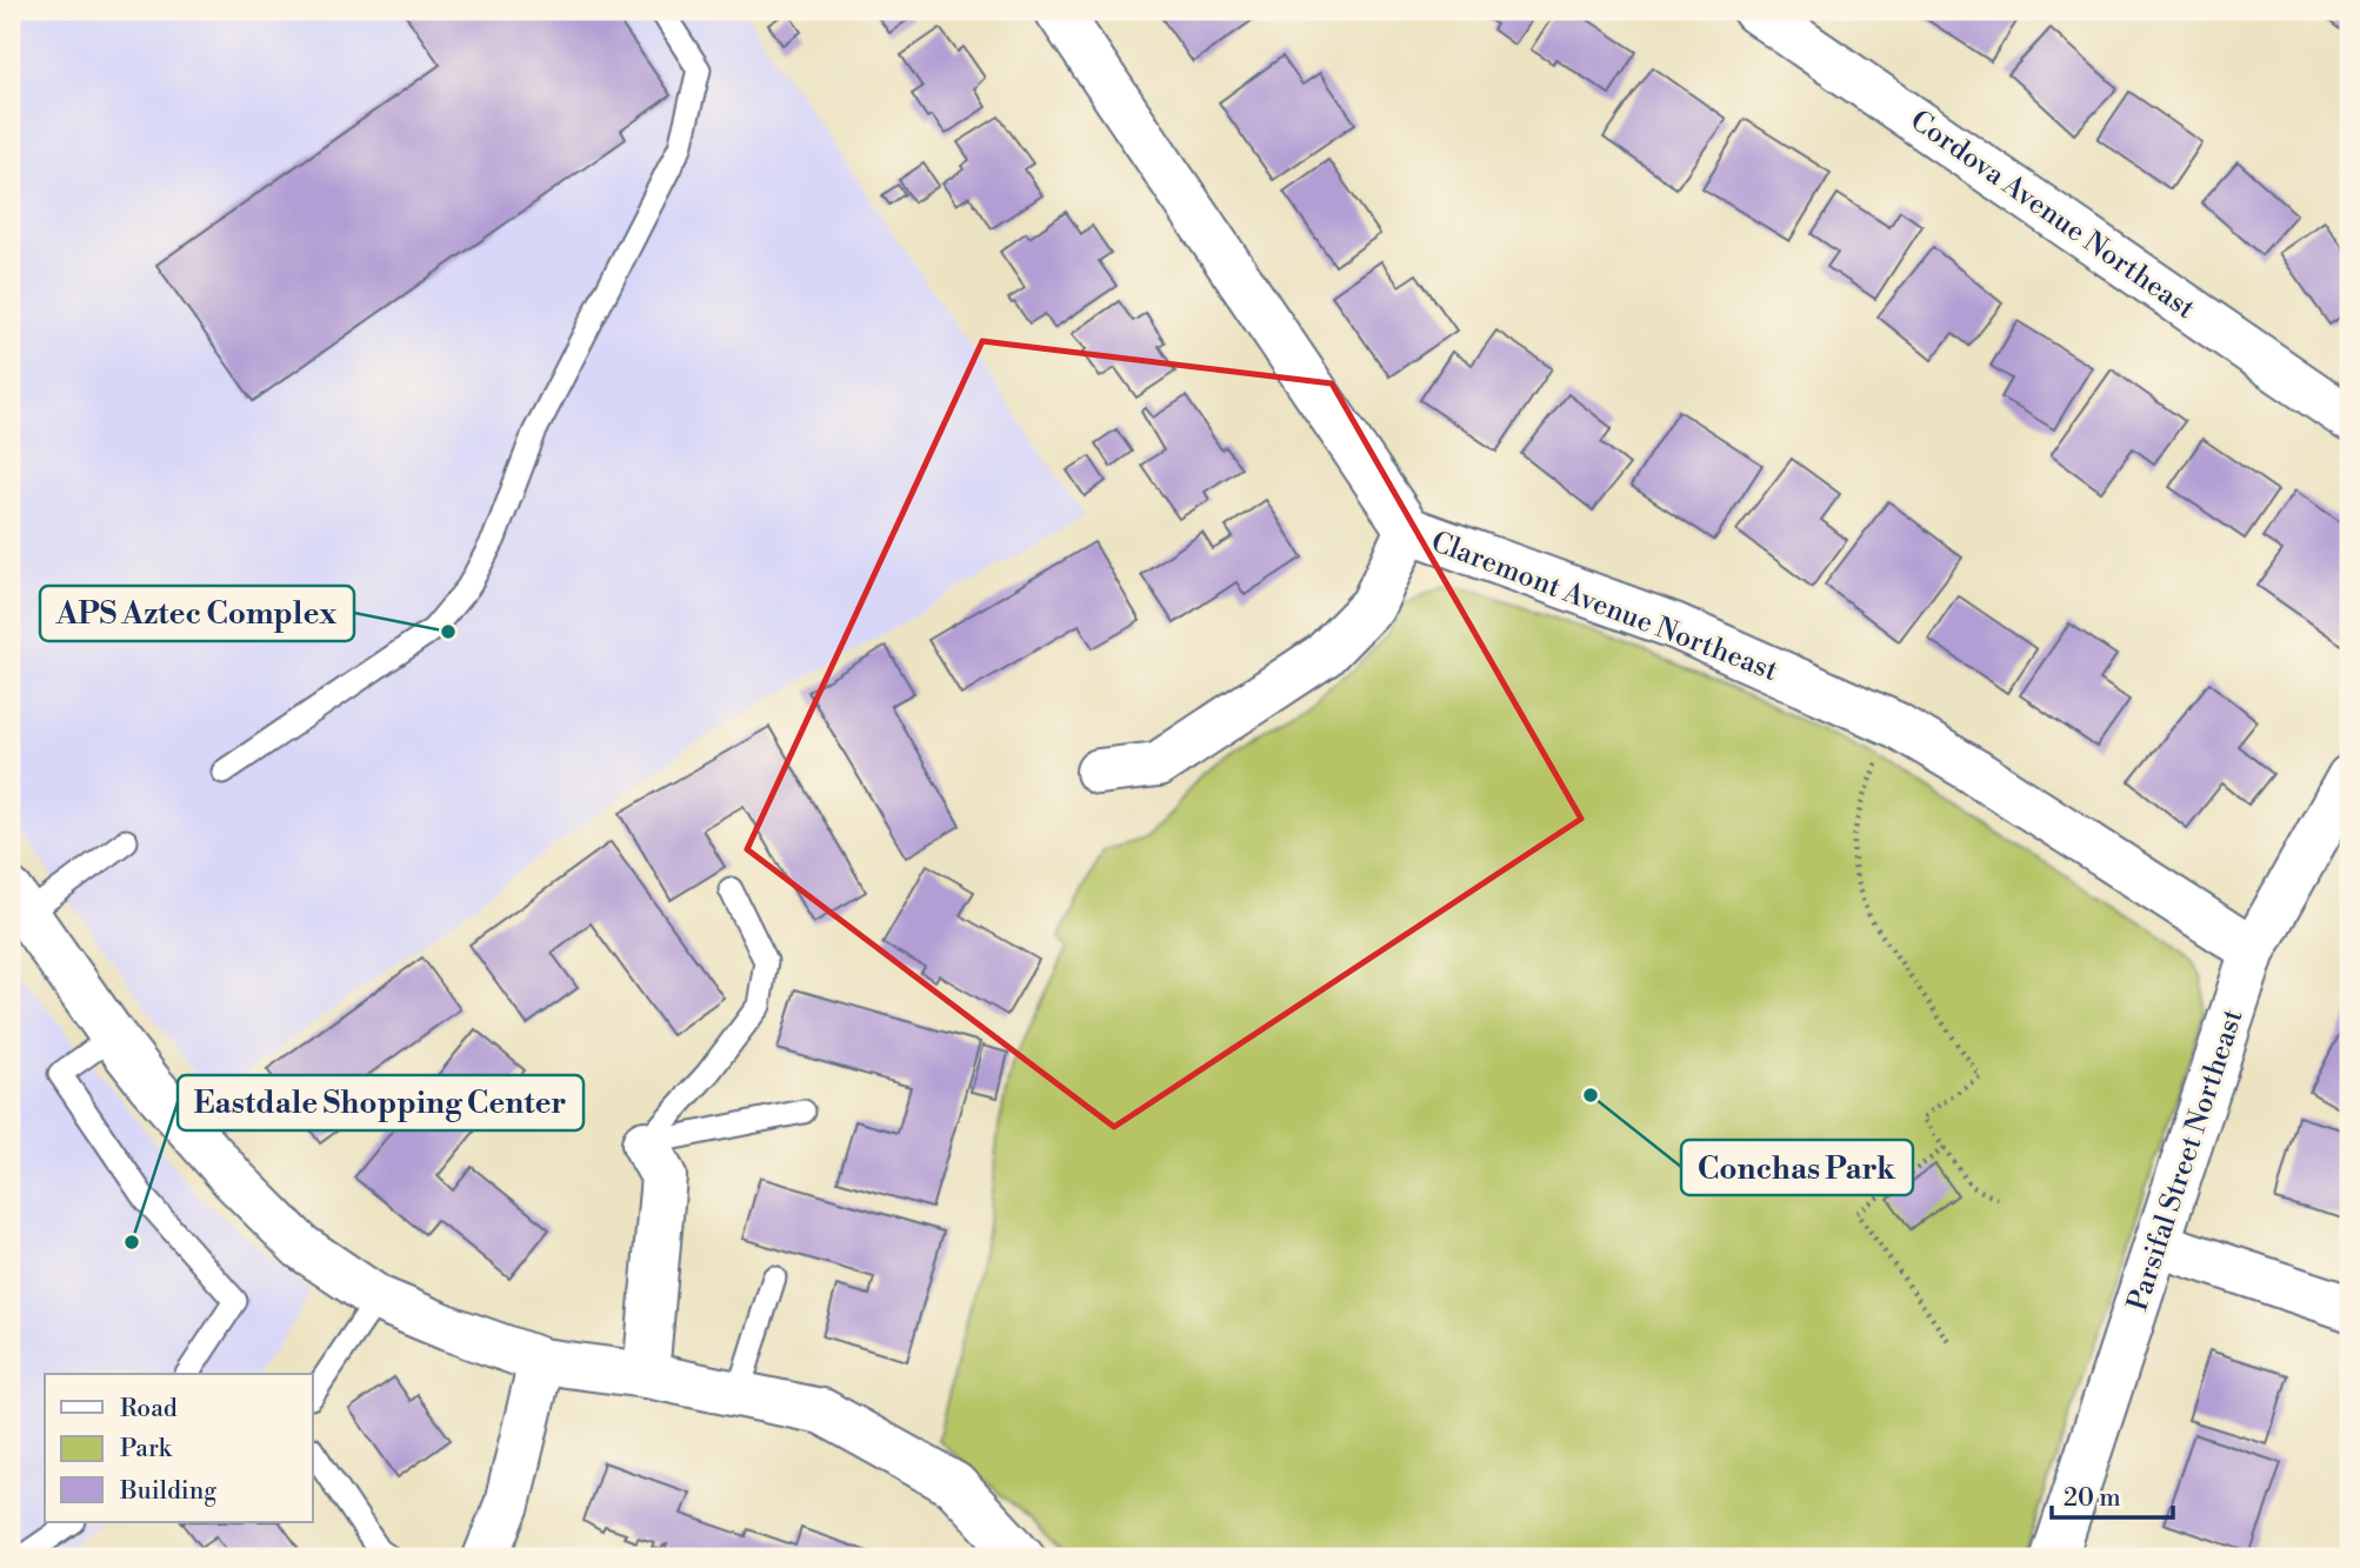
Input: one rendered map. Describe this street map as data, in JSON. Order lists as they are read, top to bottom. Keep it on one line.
{"streets":{"street":["Cordova Avenue Northeast","Claremont Avenue Northeast","Parsifal Street Northeast"]},"crossings":[["Claremont Avenue Northeast","Parsifal Street Northeast"]],"places":["APS Aztec Complex","Conchas Park","Eastdale Shopping Center"],"legend":["Road","Park","Building"],"scale_bar":"20 m"}
